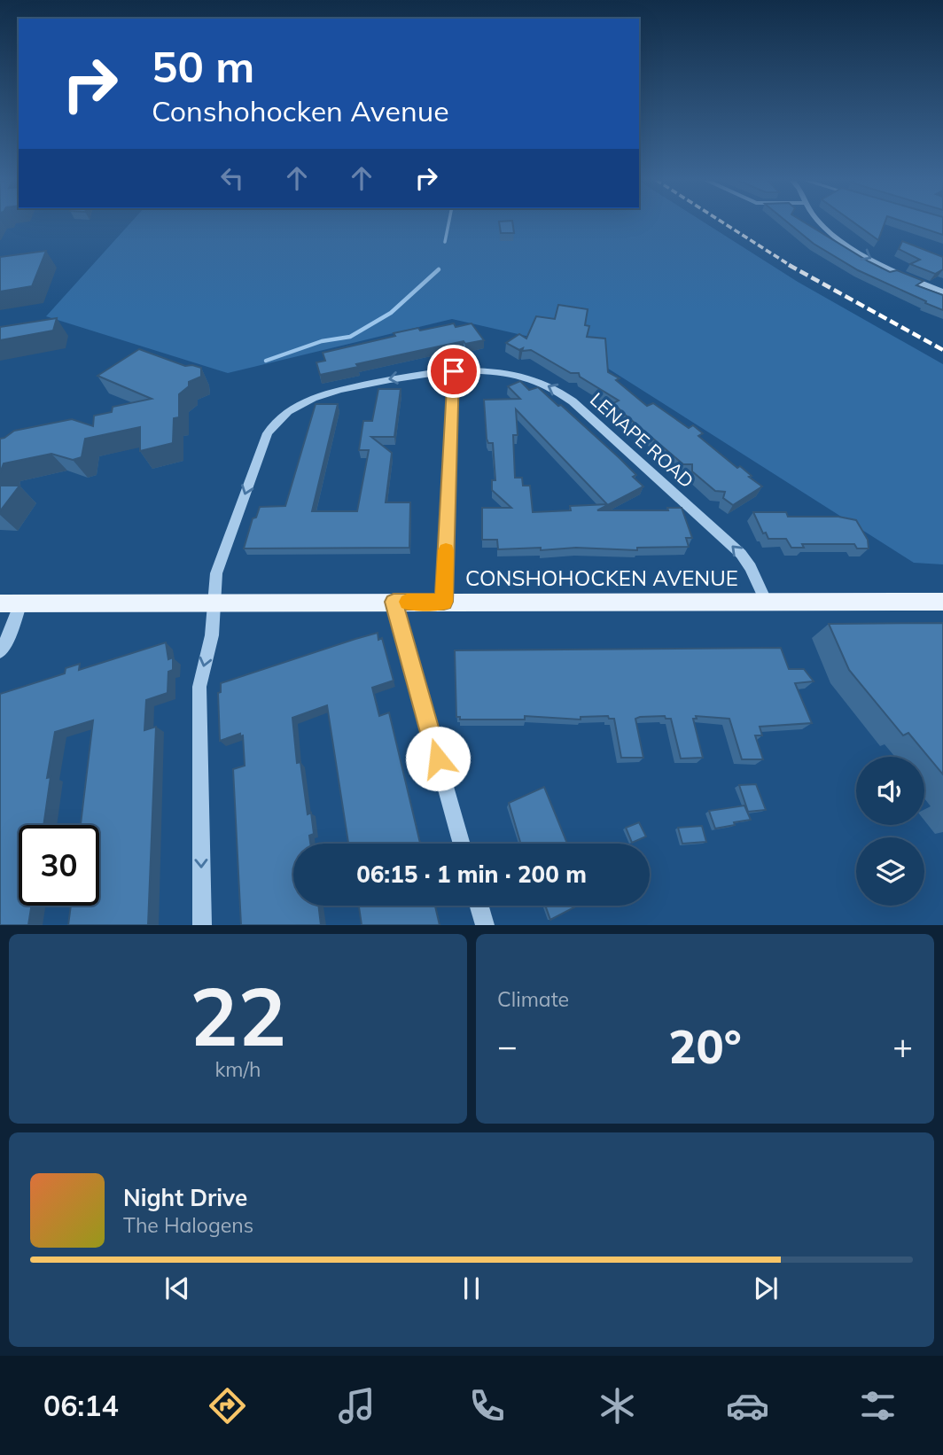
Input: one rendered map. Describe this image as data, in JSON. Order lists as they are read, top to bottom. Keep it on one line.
{"streets":{"main road":["CONSHOHOCKEN AVENUE"],"street":["LENAPE ROAD"]},"crossings":[["LENAPE ROAD","CONSHOHOCKEN AVENUE"]],"page":{"turn":["50 m","Conshohocken Avenue"],"limit":"30","trip":"06:15 · 1 min · 200 m","tile":[["22","km/h"],"Climate"],"heat":["−","20°","+"],"song":["Night Drive","The Halogens"],"tabs":"06:14"}}
